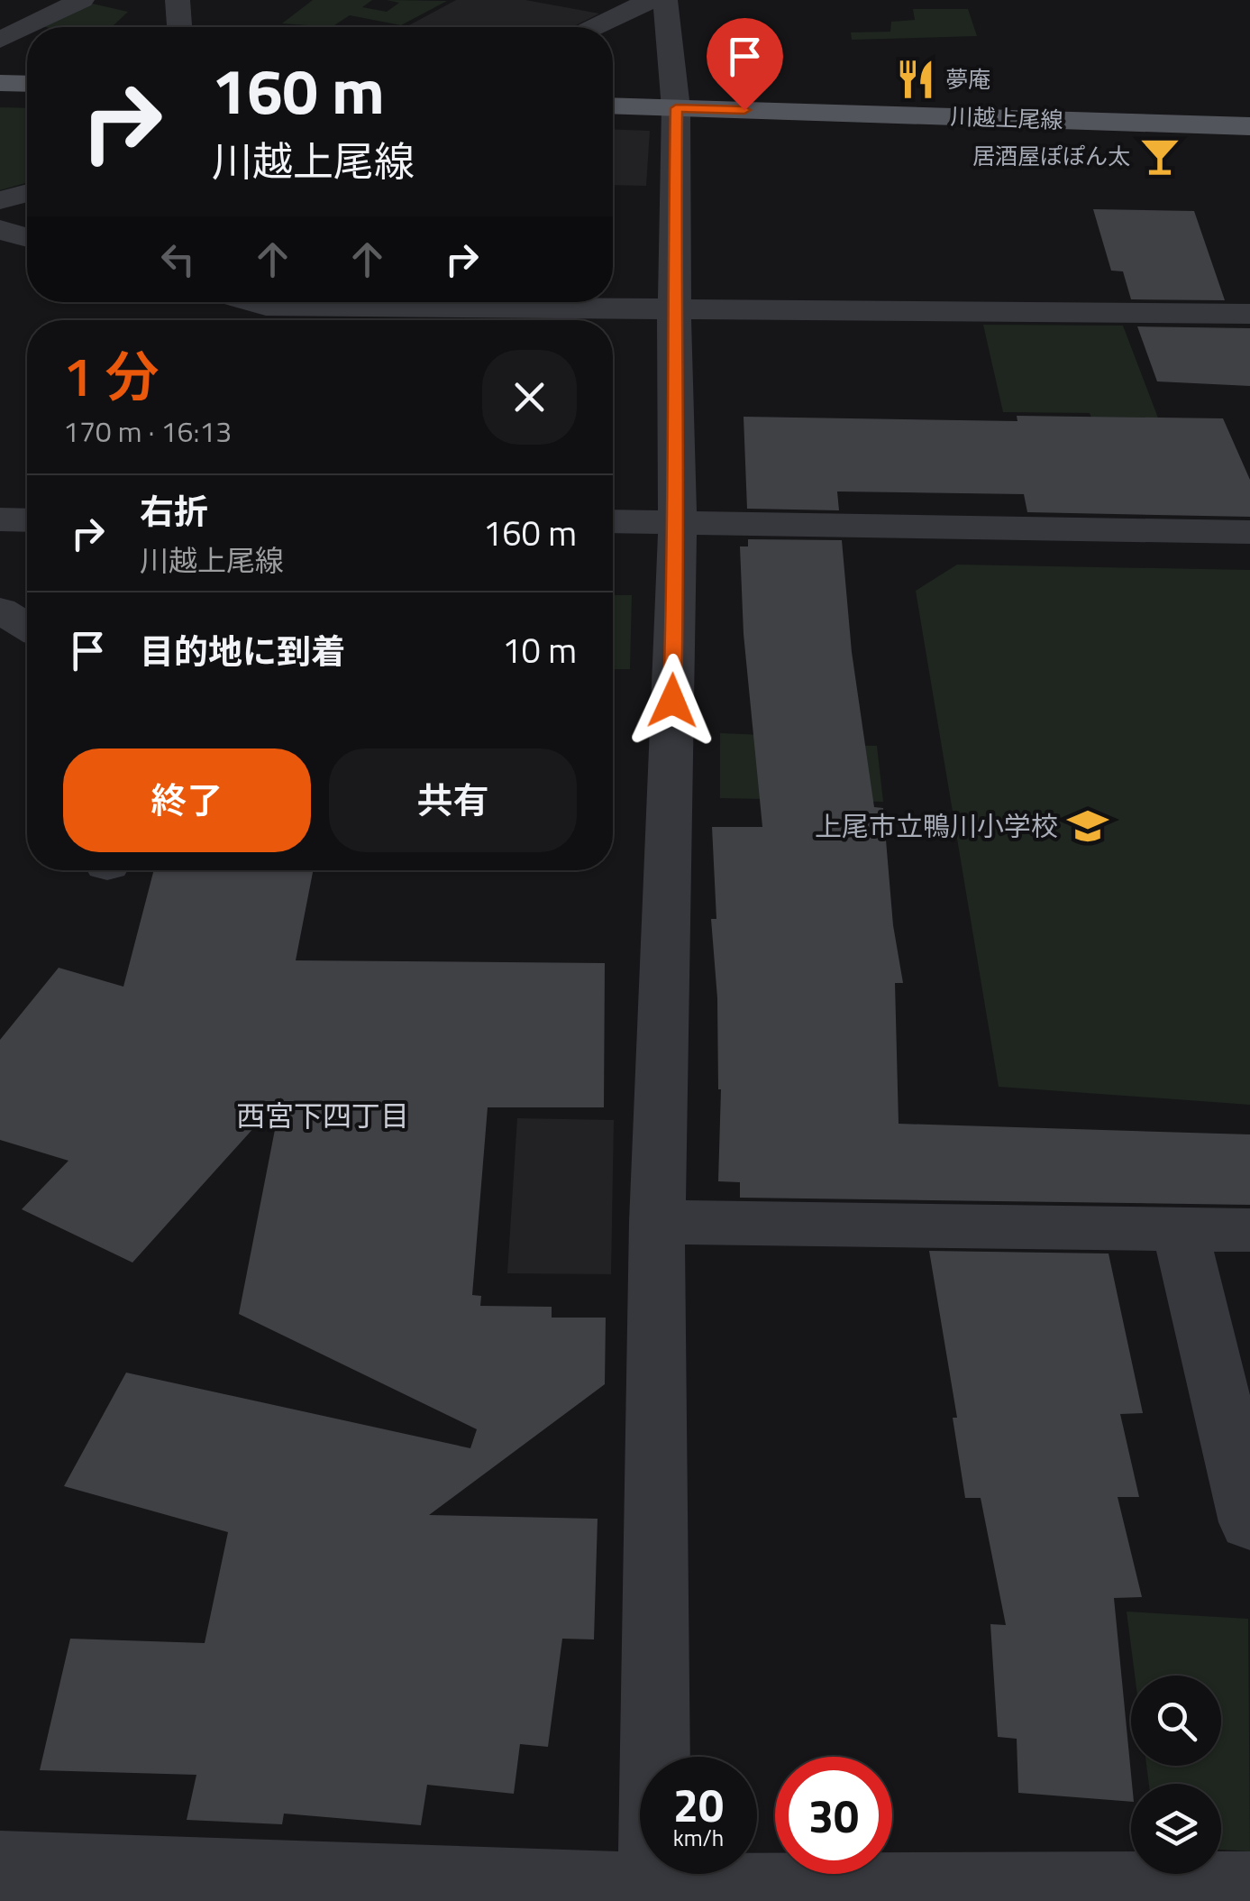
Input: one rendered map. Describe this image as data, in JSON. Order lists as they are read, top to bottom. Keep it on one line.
{"streets":{"main road":["川越上尾線"]},"districts":["西宮下四丁目"],"places":{"restaurant":["夢庵"],"bar":["居酒屋ぽぽん太"],"school or university":["上尾市立鴨川小学校"]},"page":{"turn":["160 m","川越上尾線"],"heading":["1 分","170 m · 16:13"],"list":[{"name":"右折","note":"川越上尾線","value":"160 m"},{"name":"目的地に到着","value":"10 m"}],"buttons":["終了","共有"],"speed":"20 km/h","limit":"30"}}
